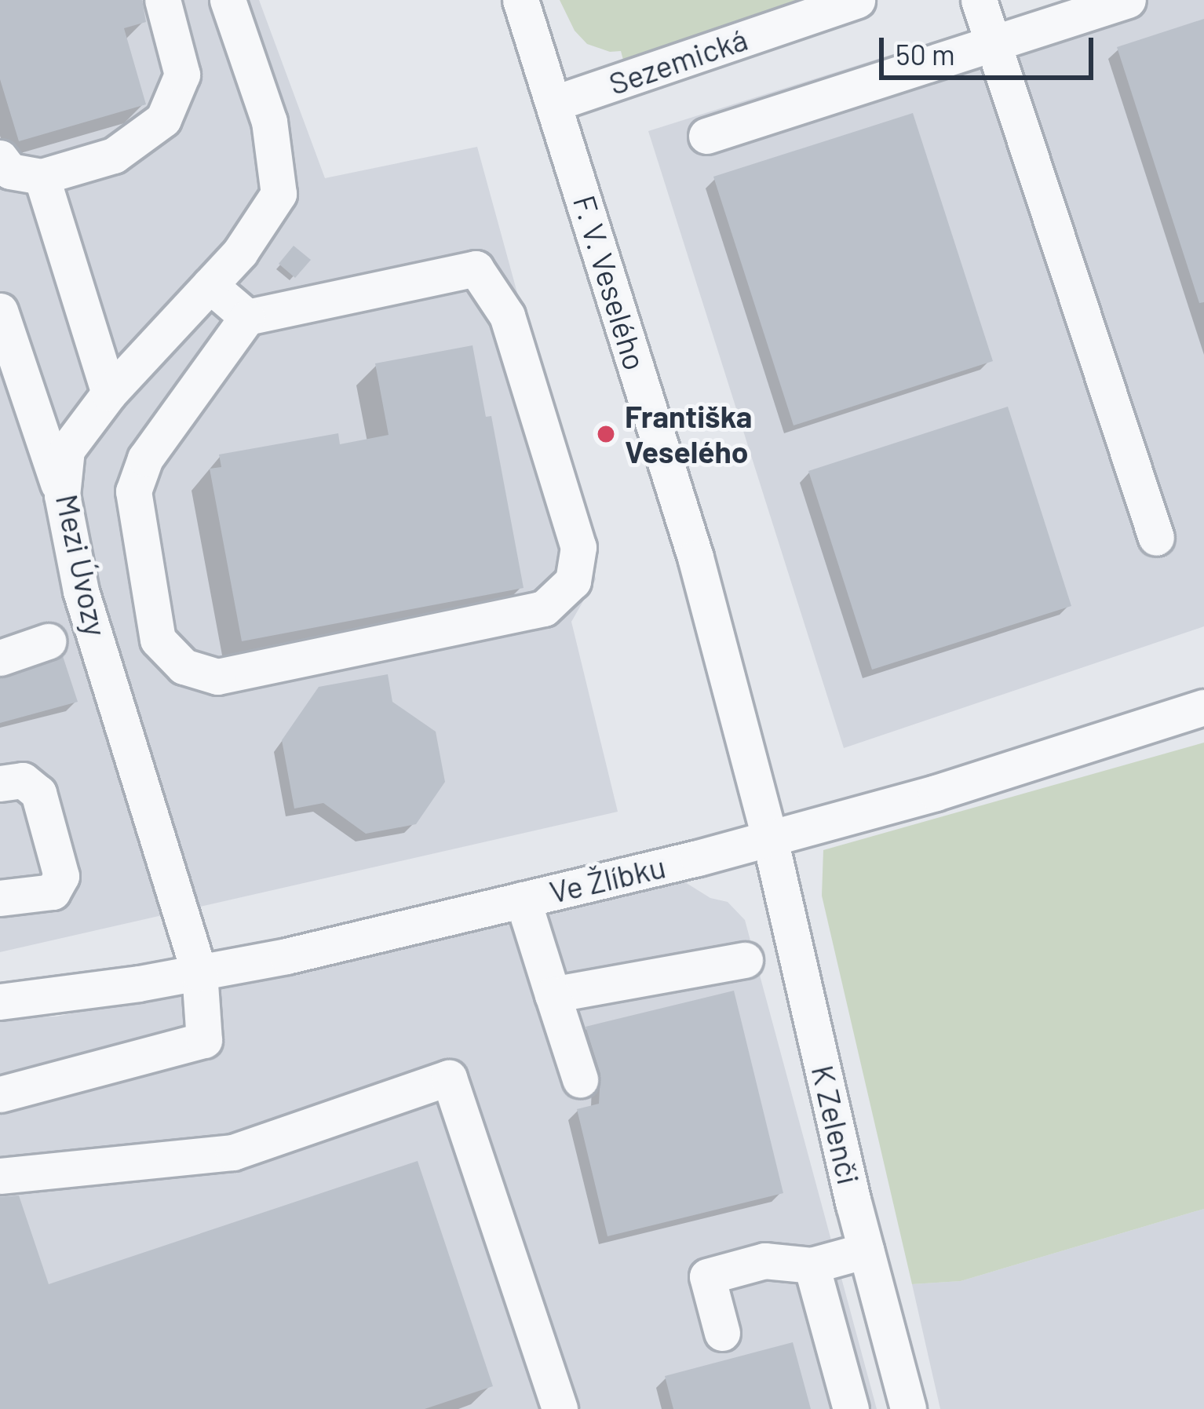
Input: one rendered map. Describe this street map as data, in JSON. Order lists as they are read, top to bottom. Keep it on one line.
{"streets":{"street":["Sezemická","F. V. Veselého","Mezi Úvozy","Ve Žlíbku","K Zelenči"]},"crossings":[["Sezemická","F. V. Veselého"],["F. V. Veselého","Ve Žlíbku"],["F. V. Veselého","K Zelenči"],["Mezi Úvozy","Ve Žlíbku"],["Ve Žlíbku","K Zelenči"]],"places":["Františka Veselého"],"scale_bar":"50 m"}
